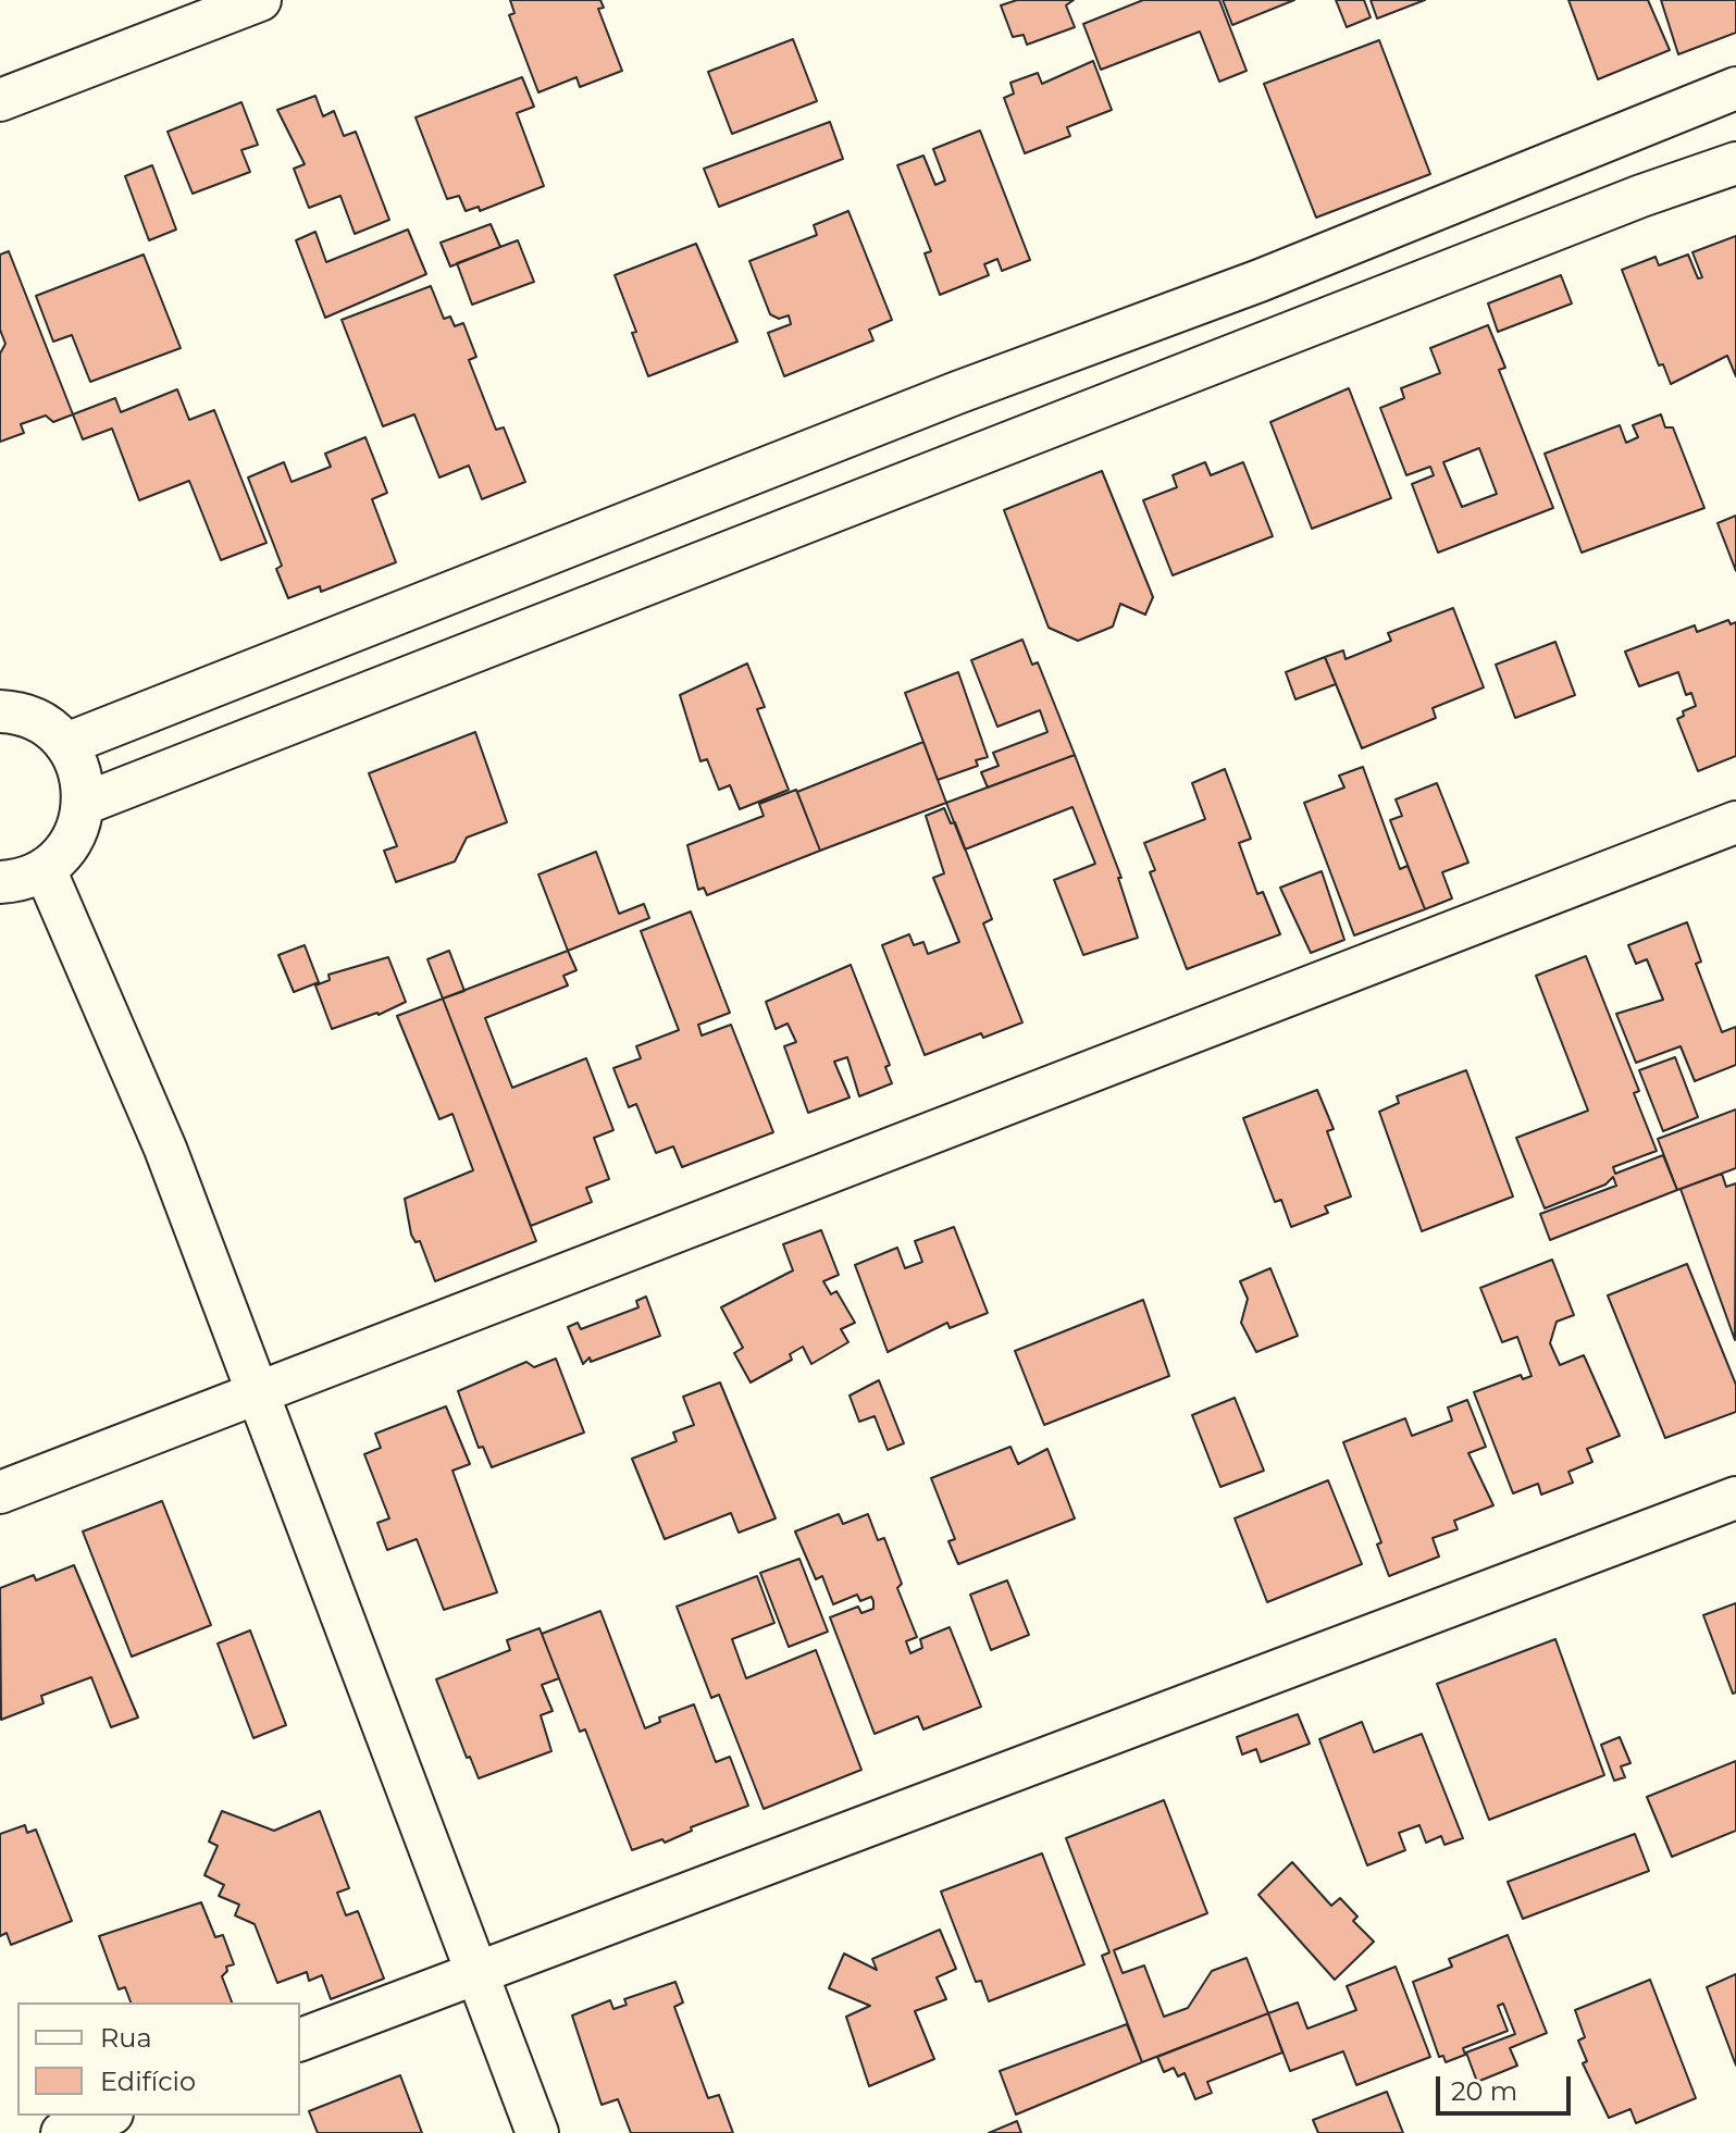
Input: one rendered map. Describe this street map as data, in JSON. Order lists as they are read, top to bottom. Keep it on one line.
{"legend":["Rua","Edifício"],"scale_bar":"20 m"}
